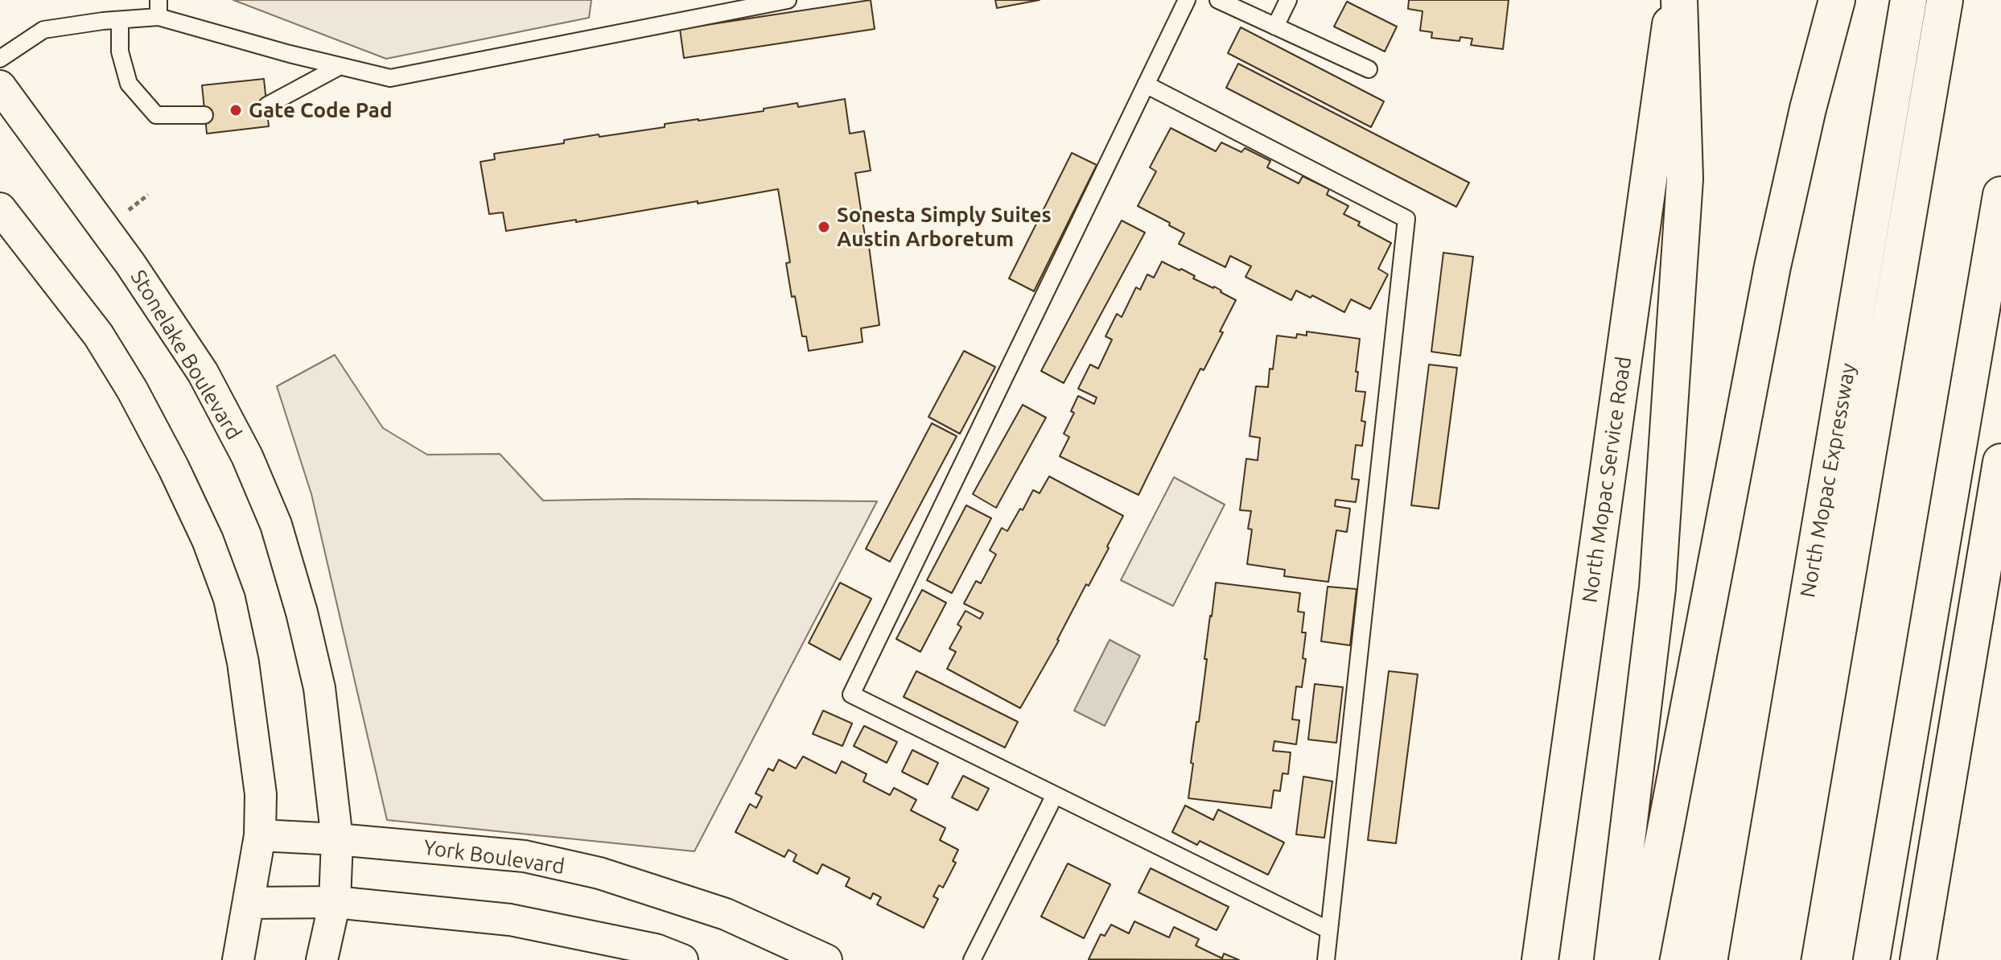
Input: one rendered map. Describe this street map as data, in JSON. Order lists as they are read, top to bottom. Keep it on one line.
{"streets":{"main road":["North Mopac Service Road","North Mopac Expressway"],"street":["Stonelake Boulevard","York Boulevard"]},"crossings":[["Stonelake Boulevard","York Boulevard"]],"places":["Gate Code Pad","Sonesta Simply Suites Austin Arboretum"]}
